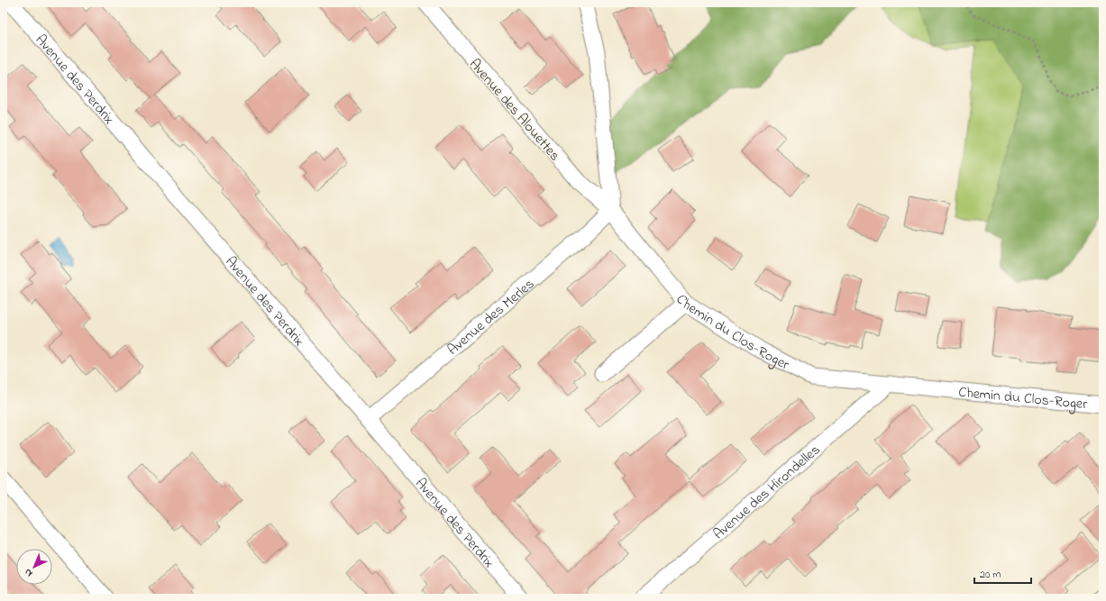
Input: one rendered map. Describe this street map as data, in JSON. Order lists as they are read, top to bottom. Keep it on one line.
{"streets":{"street":["Avenue des Perdrix","Avenue des Alouettes","Avenue des Merles","Chemin du Clos-Roger","Avenue des Hirondelles"]},"crossings":[["Avenue des Perdrix","Avenue des Merles"],["Avenue des Alouettes","Avenue des Merles"],["Avenue des Alouettes","Chemin du Clos-Roger"],["Avenue des Merles","Chemin du Clos-Roger"],["Chemin du Clos-Roger","Avenue des Hirondelles"]],"scale_bar":"20 m","north":"bottom left"}
